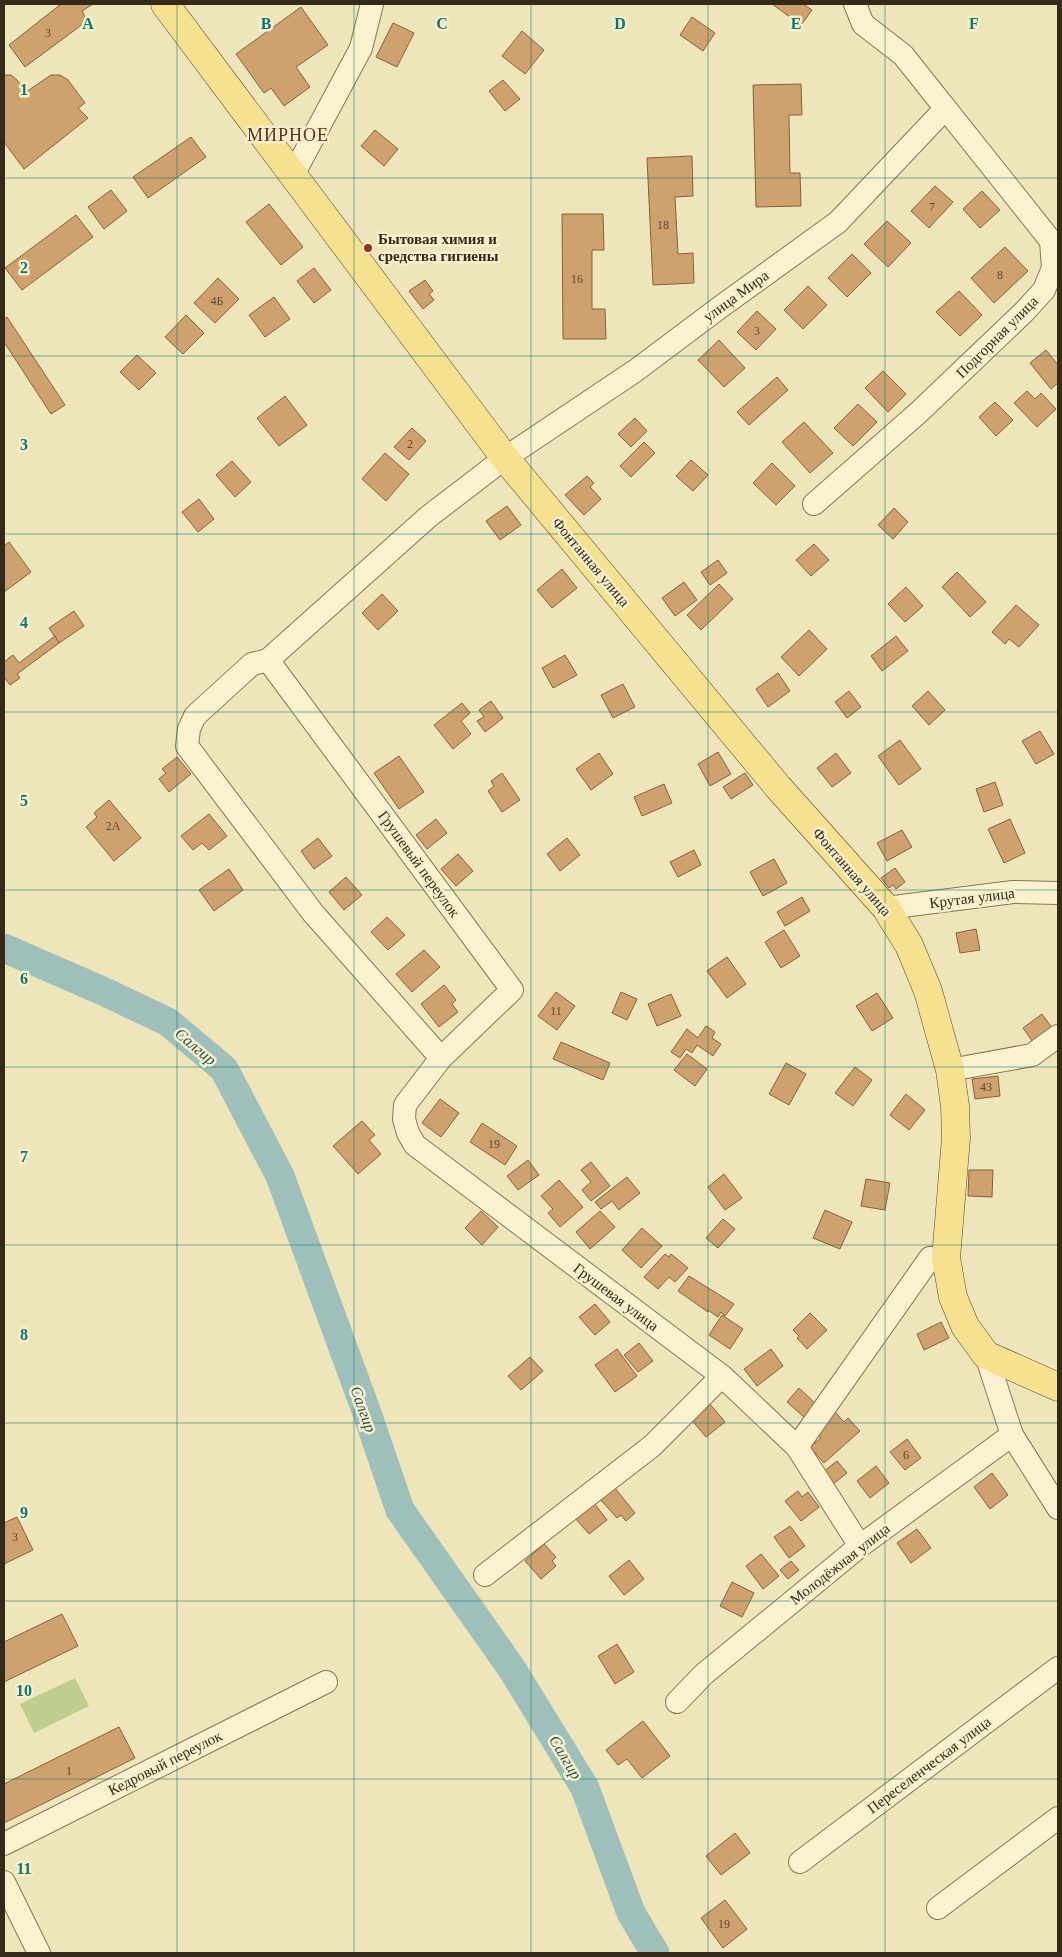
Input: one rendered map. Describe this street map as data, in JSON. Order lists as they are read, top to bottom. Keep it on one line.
{"streets":{"main road":["Фонтанная улица"],"street":["улица Мира","Подгорная улица","Грушевый переулок","Крутая улица","Грушевая улица","Молодёжная улица","Кедровый переулок","Переселенческая улица"]},"crossings":[["улица Мира","Подгорная улица"],["улица Мира","Фонтанная улица"],["улица Мира","Грушевый переулок"],["улица Мира","Грушевая улица"],["Фонтанная улица","Крутая улица"],["Фонтанная улица","Молодёжная улица"],["Грушевый переулок","Грушевая улица"],["Грушевая улица","Молодёжная улица"]],"districts":["МИРНОЕ"],"water":["Салгир"],"places":["Бытовая химия и средства гигиены"],"house_numbers":["3","7","18","8","16","4Б","3","2","2А","11","43","19","6","3","1","19"],"grid":{"columns":["A","B","C","D","E","F"],"rows":["1","2","3","4","5","6","7","8","9","10","11"]}}
